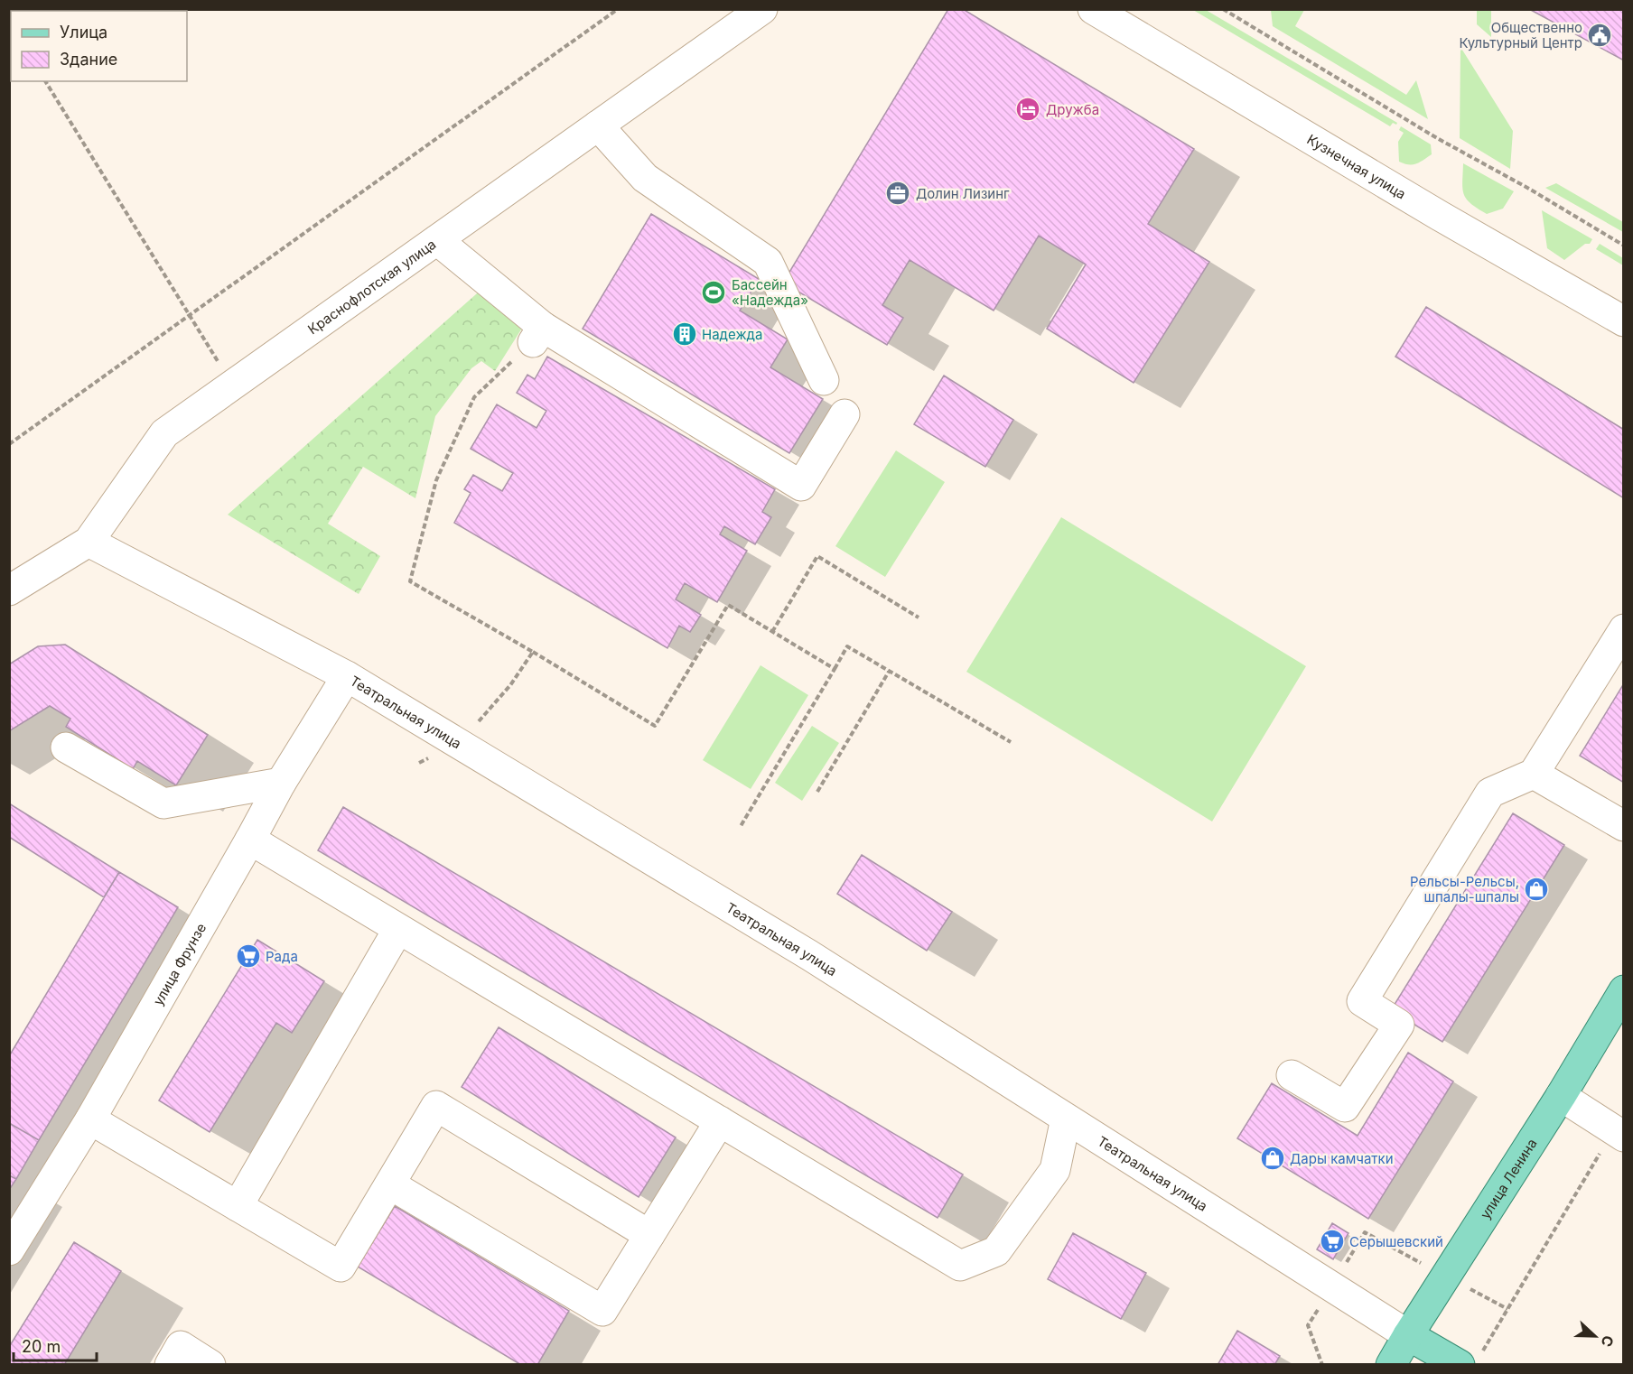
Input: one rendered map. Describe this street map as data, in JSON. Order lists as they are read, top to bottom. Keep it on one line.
{"streets":{"main road":["Театральная улица","улица Ленина"],"street":["Кузнечная улица","Краснофлотская улица","улица Фрунзе"]},"crossings":[["Краснофлотская улица","Театральная улица"],["Театральная улица","улица Фрунзе"],["Театральная улица","улица Ленина"]],"places":{"public building":["Общественно Культурный Центр"],"hotel":["Дружба"],"office":["Долин Лизинг"],"sports":["Бассейн «Надежда»"],"building":["Надежда"],"shop":["Рельсы-Рельсы, шпалы-шпалы","Дары камчатки"],"supermarket":["Рада","Серышевский"]},"legend":["Улица","Здание"],"scale_bar":"20 m","north":"right"}
